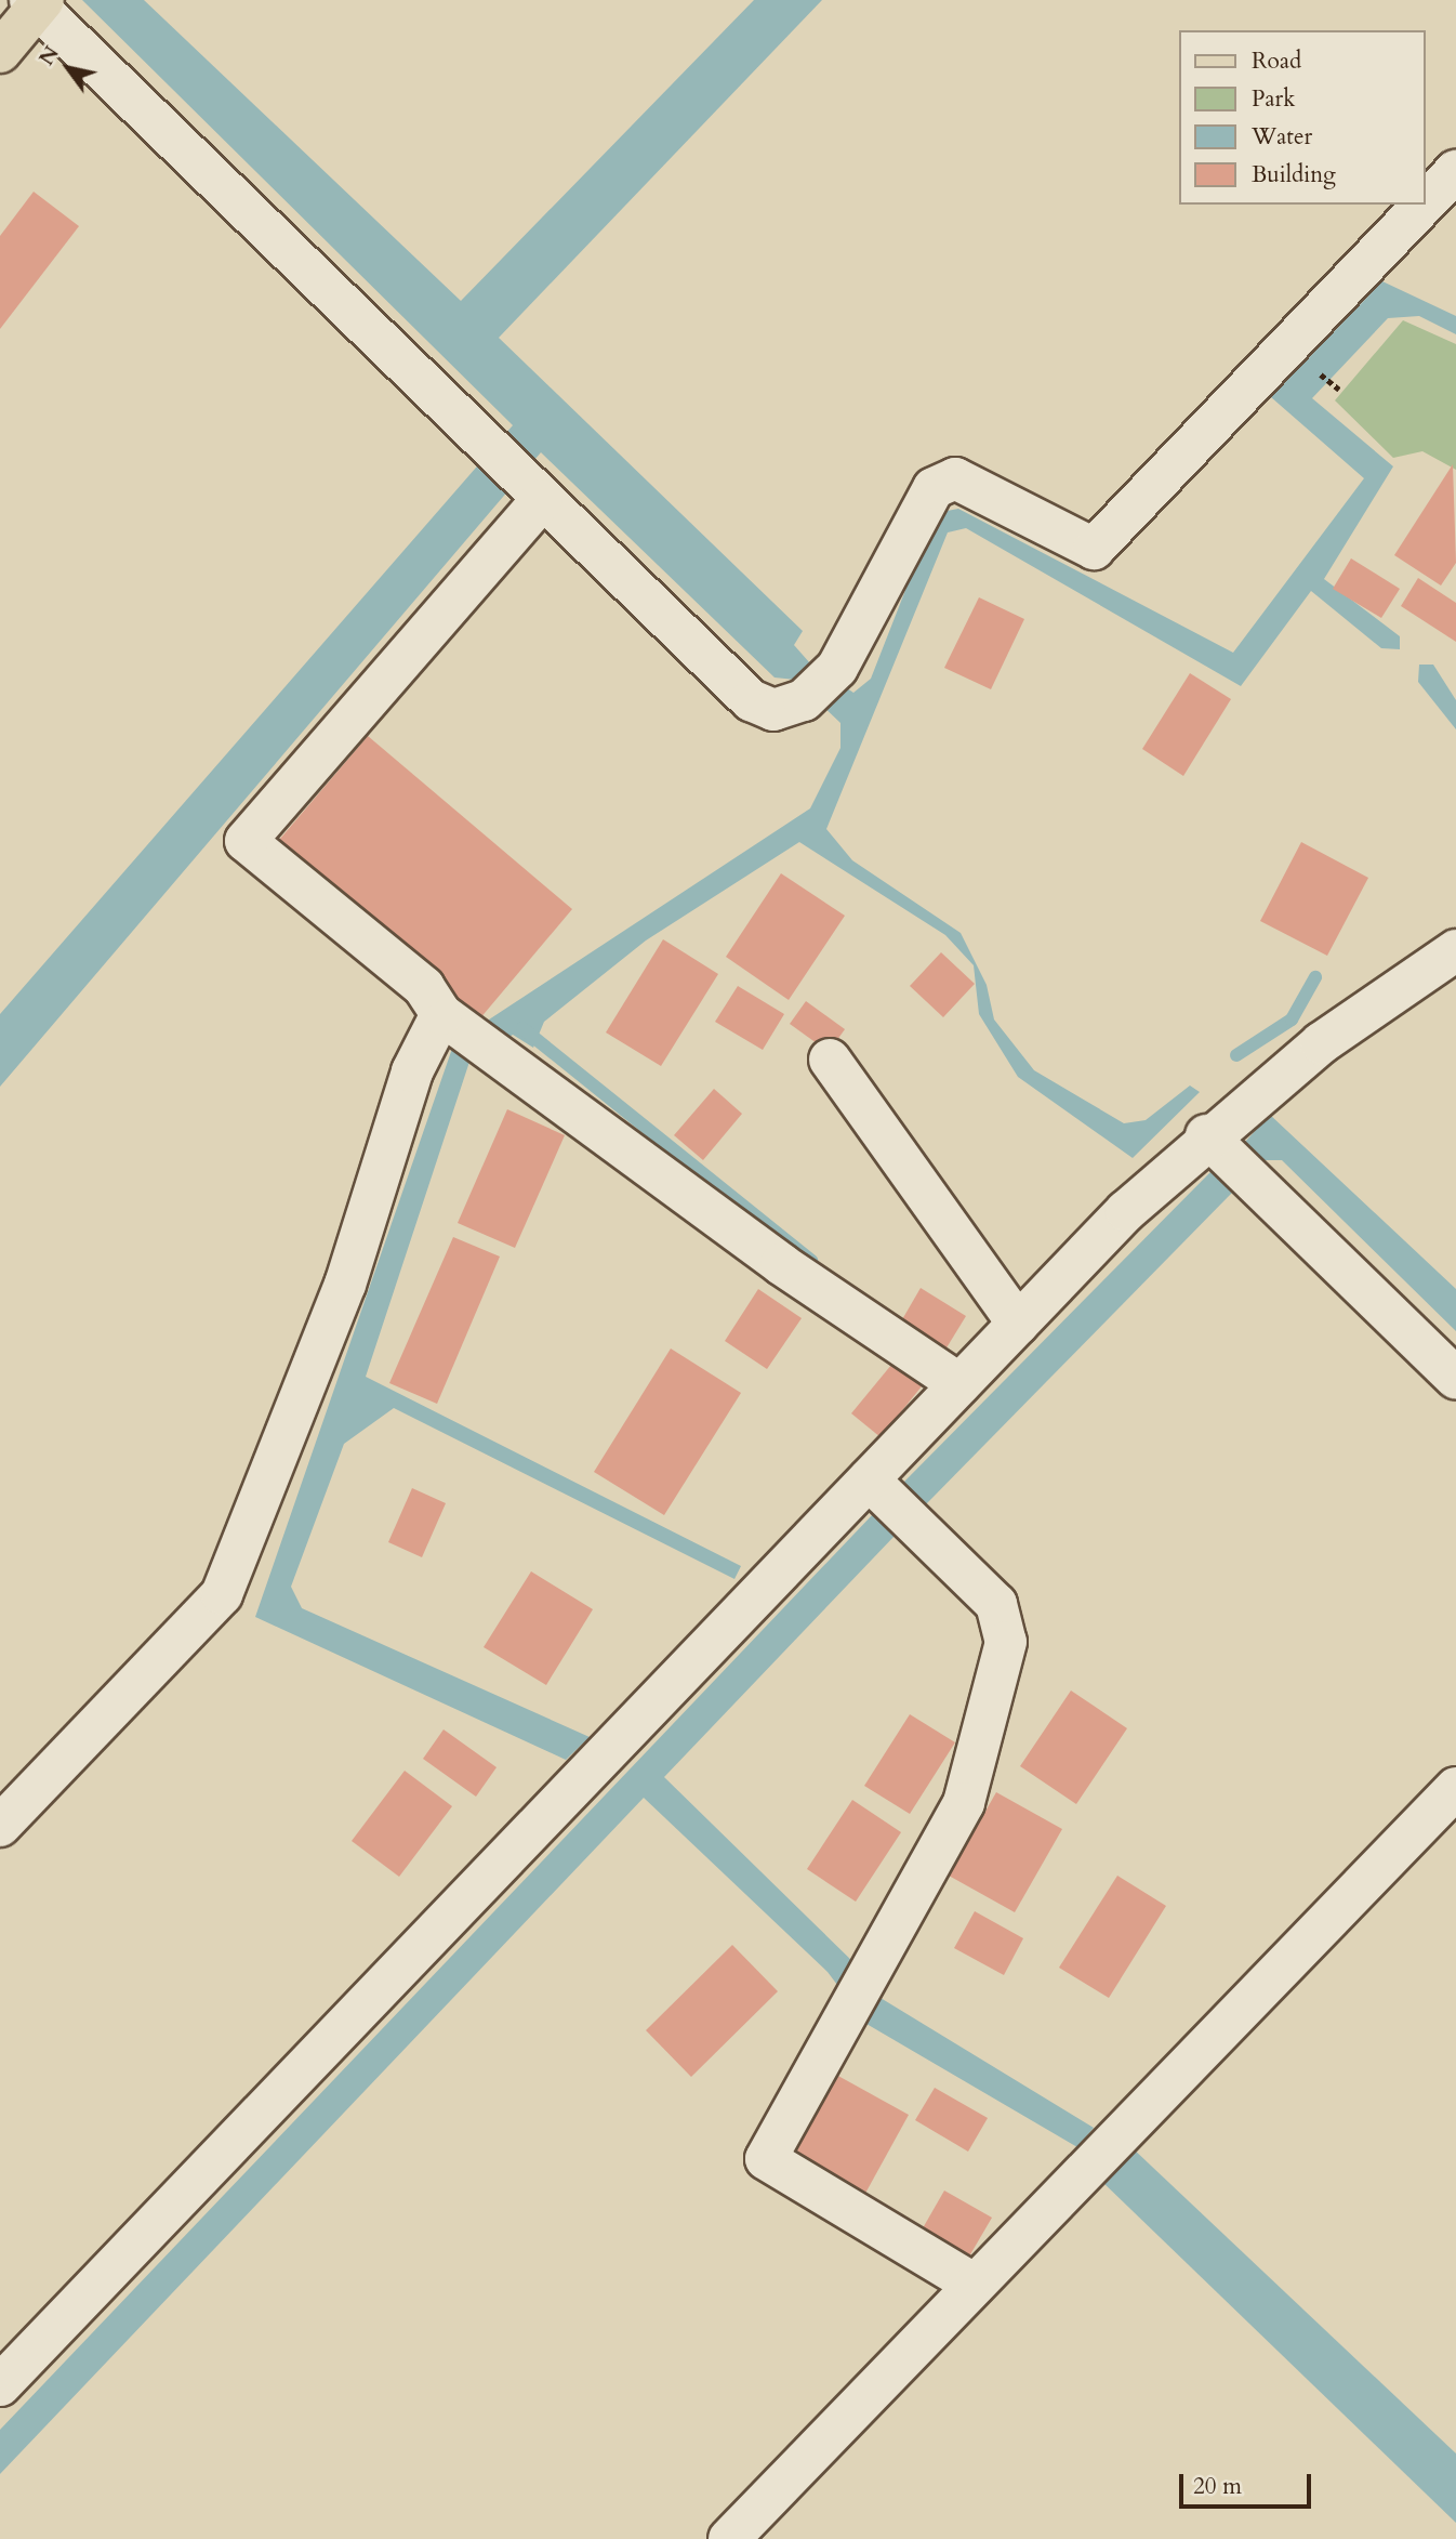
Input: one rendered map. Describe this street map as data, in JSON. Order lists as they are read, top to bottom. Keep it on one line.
{"legend":["Road","Park","Water","Building"],"scale_bar":"20 m","north":"top left"}
